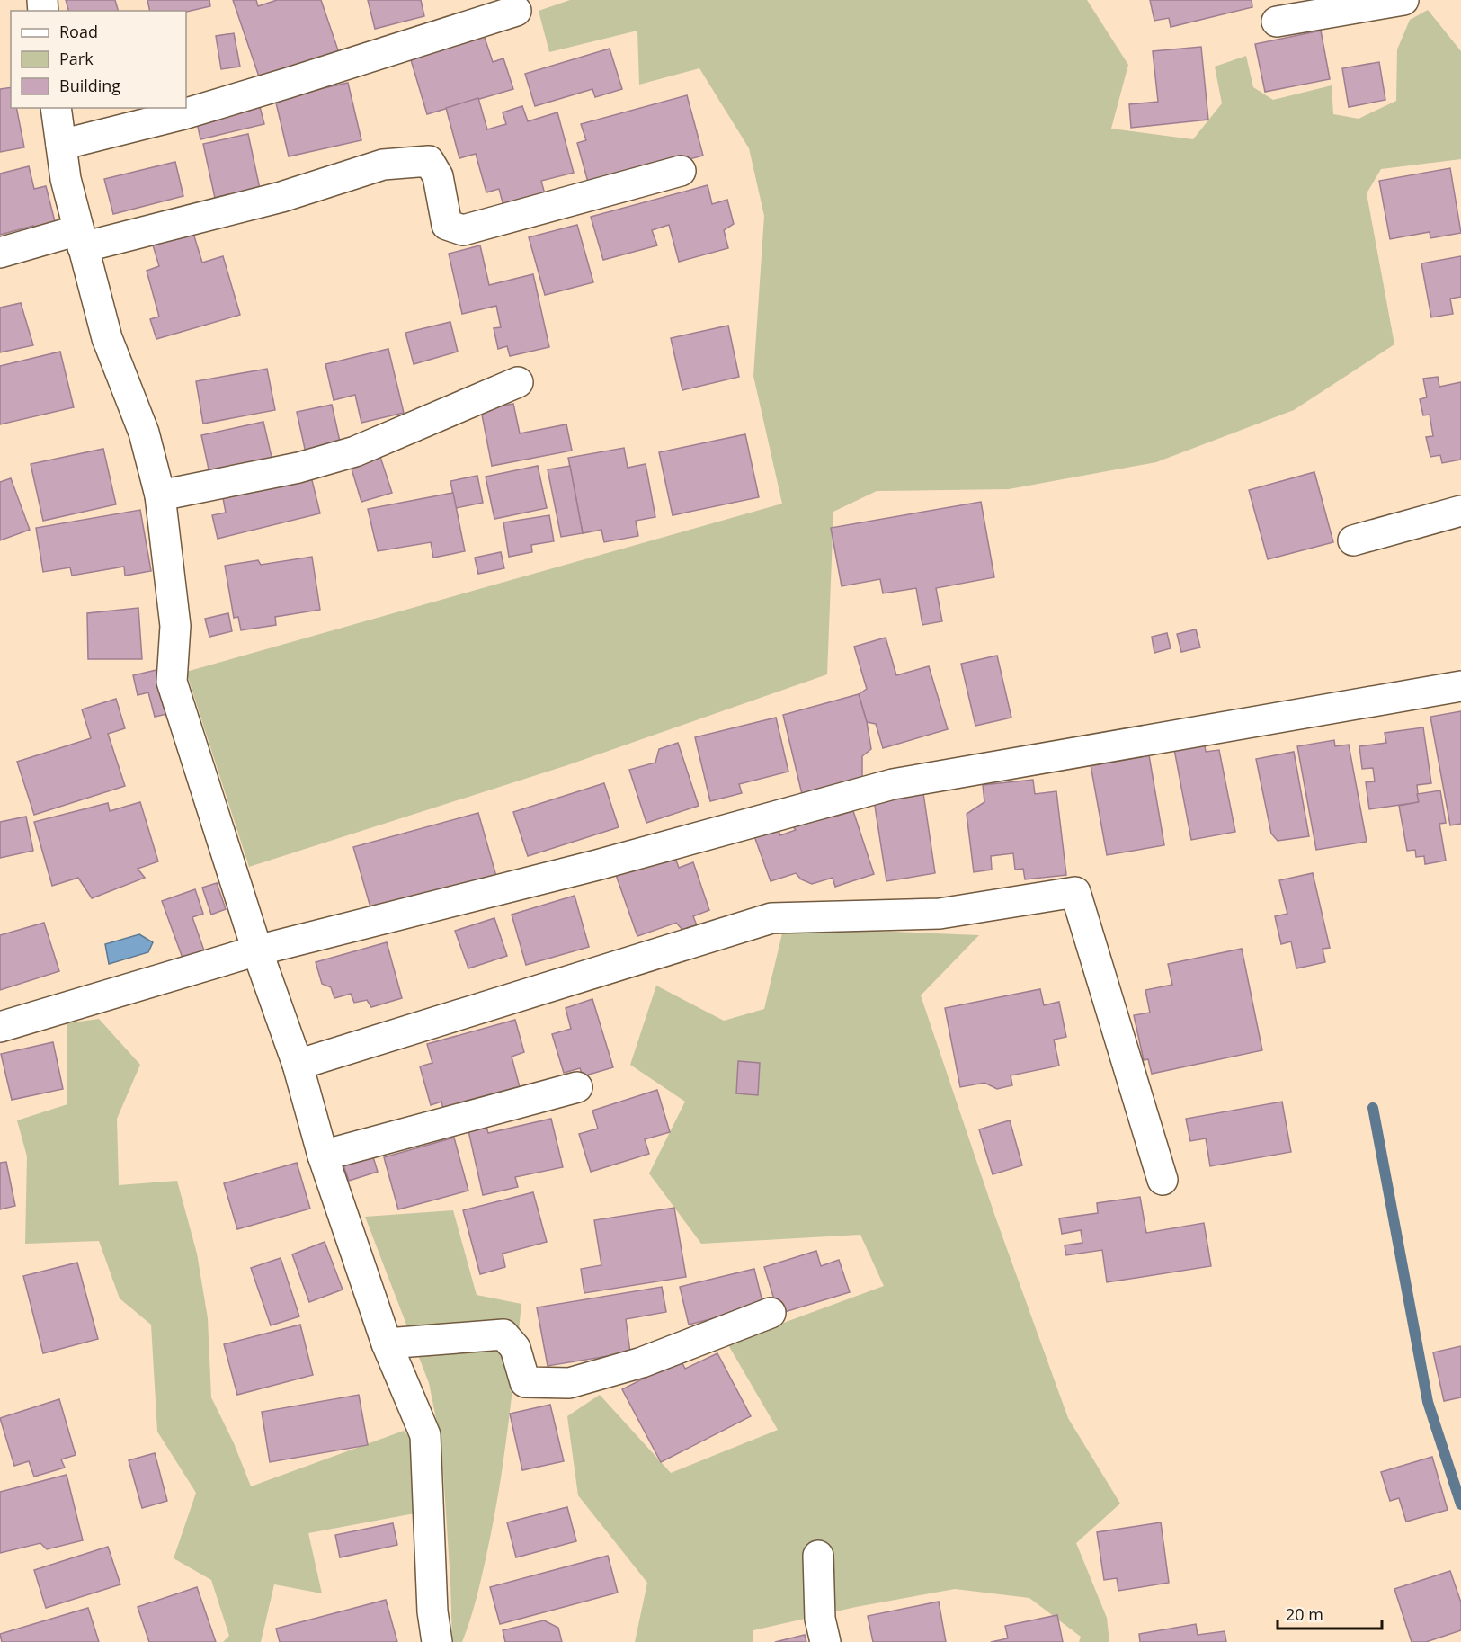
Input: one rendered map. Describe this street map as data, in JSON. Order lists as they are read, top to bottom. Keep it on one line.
{"legend":["Road","Park","Building"],"scale_bar":"20 m"}
